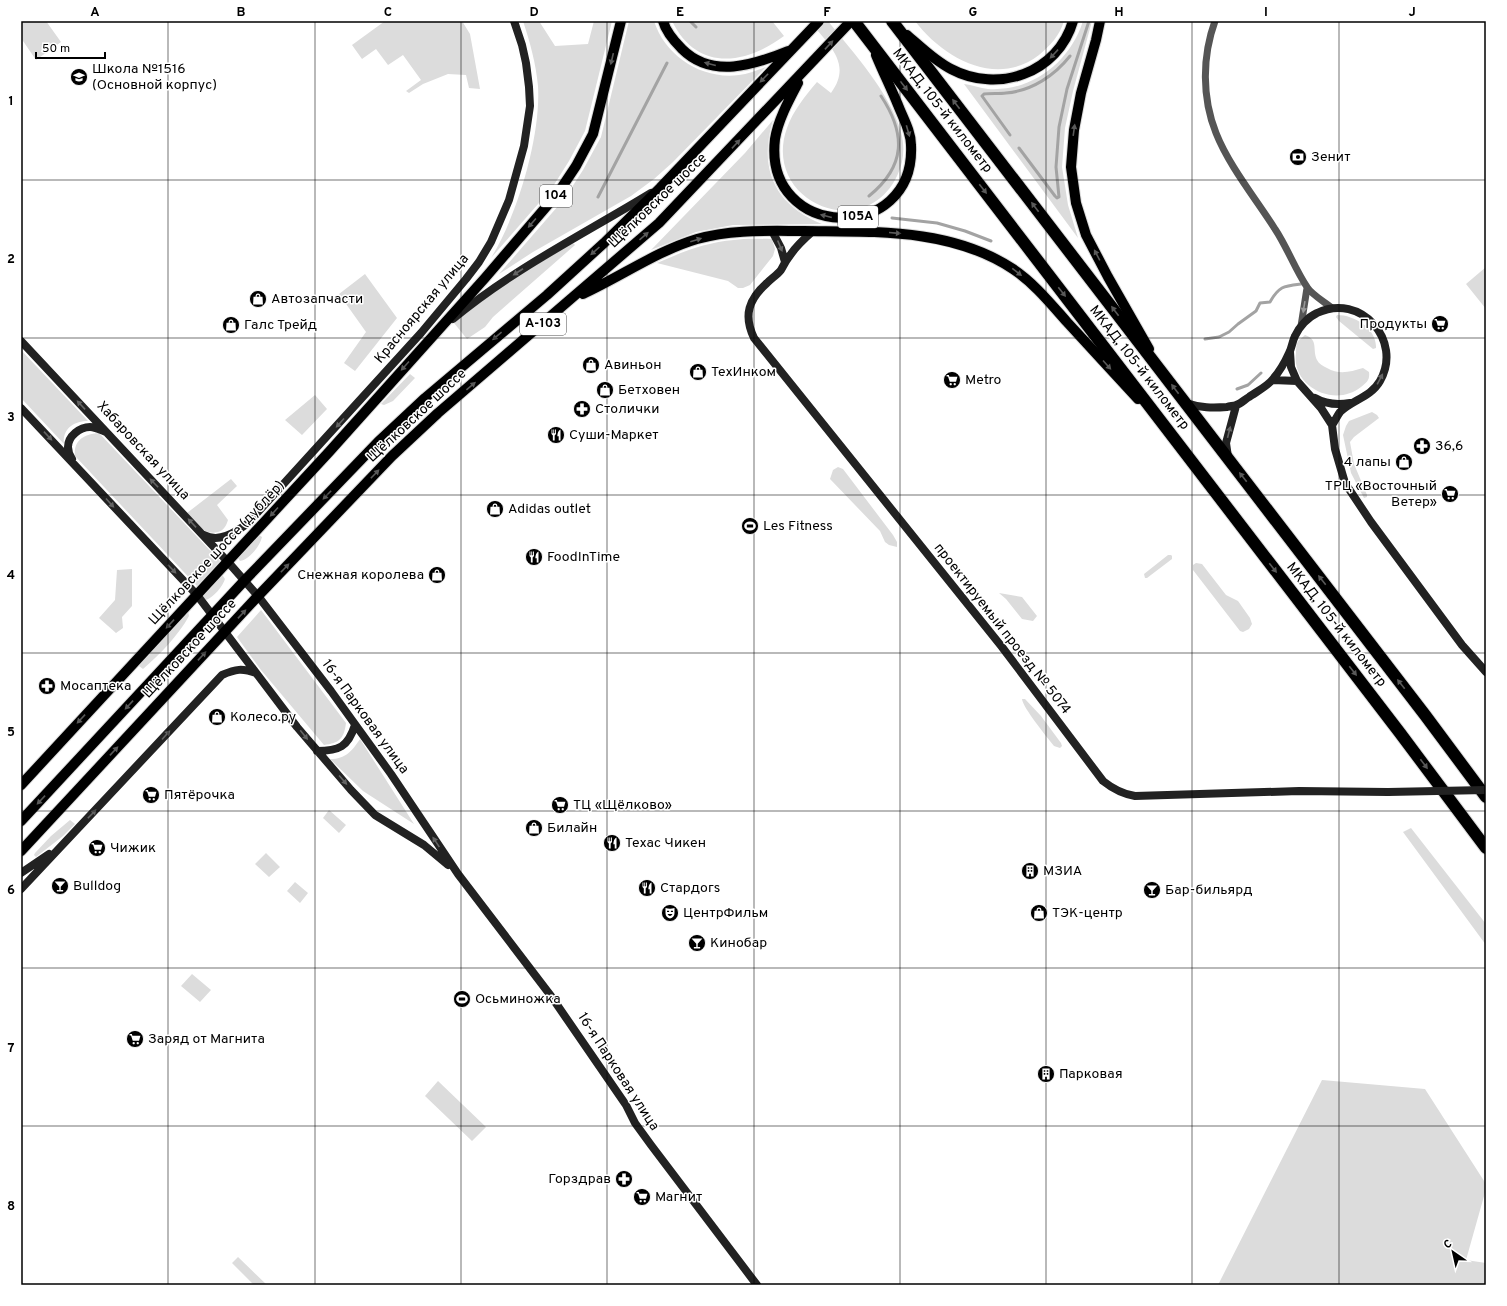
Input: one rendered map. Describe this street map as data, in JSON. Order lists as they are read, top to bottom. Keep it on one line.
{"streets":{"highway":["МКАД, 105-й километр"],"main road":["104","Щёлковское шоссе","105A","А-103","Щёлковское шоссе (дублёр)"],"street":["Красноярская улица","Хабаровская улица","проектируемый проезд № 5074","16-я Парковая улица"]},"crossings":[["МКАД, 105-й километр","Щёлковское шоссе"],["МКАД, 105-й километр","105A"],["104","Щёлковское шоссе (дублёр)"],["Щёлковское шоссе","105A"],["Щёлковское шоссе","Хабаровская улица"],["Щёлковское шоссе","16-я Парковая улица"],["Красноярская улица","Хабаровская улица"],["Хабаровская улица","Щёлковское шоссе (дублёр)"],["Хабаровская улица","16-я Парковая улица"]],"one_way":["Красноярская улица","Щёлковское шоссе (дублёр)"],"places":{"school or university":["Школа №1516 (Основной корпус)"],"bank":["Зенит"],"shop":["Автозапчасти","Галс Трейд","Авиньон","ТехИнком","Бетховен","4 лапы","Adidas outlet","Снежная королева","Колесо.ру","Билайн","ТЭК-центр"],"supermarket":["Продукты","Metro","ТРЦ «Восточный Ветер»","Пятёрочка","ТЦ «Щёлково»","Чижик","Заряд от Магнита","Магнит"],"pharmacy":["Столички","36,6","Мосаптека","Горздрав"],"restaurant":["Суши-Маркет","FoodInTime","Техас Чикен","Стардогs"],"sports":["Les Fitness","Осьминожка"],"building":["МЗИА","Парковая"],"bar":["Bulldog","Бар-бильярд","Кинобар"],"theatre":["ЦентрФильм"]},"scale_bar":"50 m","north":"top left","grid":{"columns":["A","B","C","D","E","F","G","H","I","J"],"rows":["1","2","3","4","5","6","7","8"]}}
